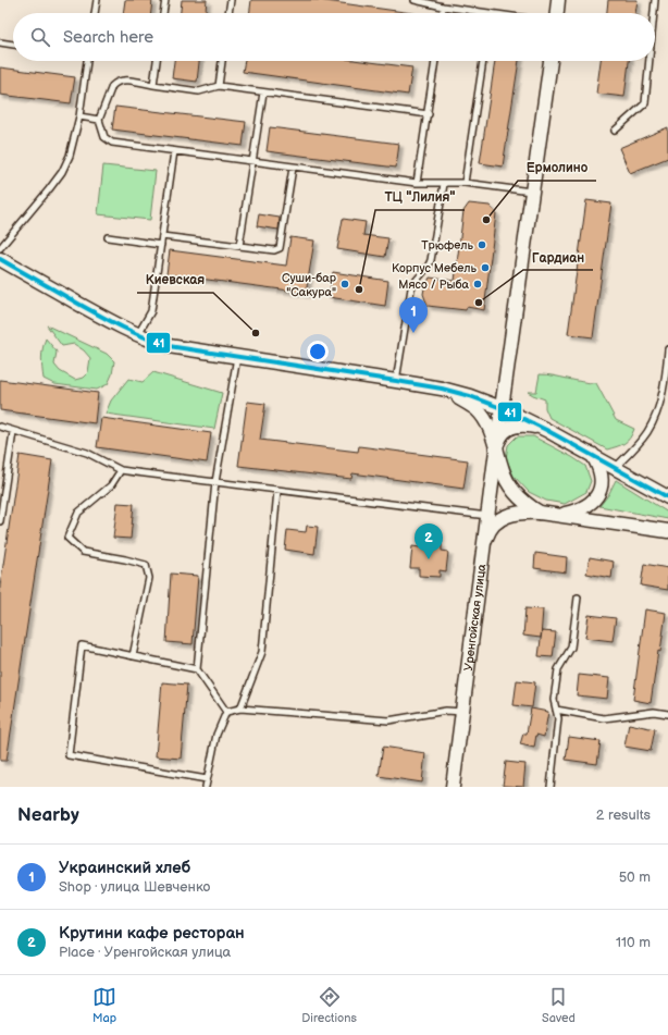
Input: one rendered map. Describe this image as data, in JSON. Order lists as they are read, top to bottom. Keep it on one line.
{"streets":{"street":["Уренгойская улица"]},"places":["Ермолино","Трюфель","Корпус Мебель","Суши-бар \"Сакура\"","Мясо / Рыба","ТЦ \"Лилия\"","Гардиан","Киевская"],"lines":["transit line 41"],"page":{"search":"Search here","pins":["1","2"],"heading":["Nearby","2 results"],"list":[{"mark":"1","name":"Украинский хлеб","note":"Shop · улица Шевченко","value":"50 m"},{"mark":"2","name":"Крутини кафе ресторан","note":"Place · Уренгойская улица","value":"110 m"}],"nav":["Map","Directions","Saved"]}}
